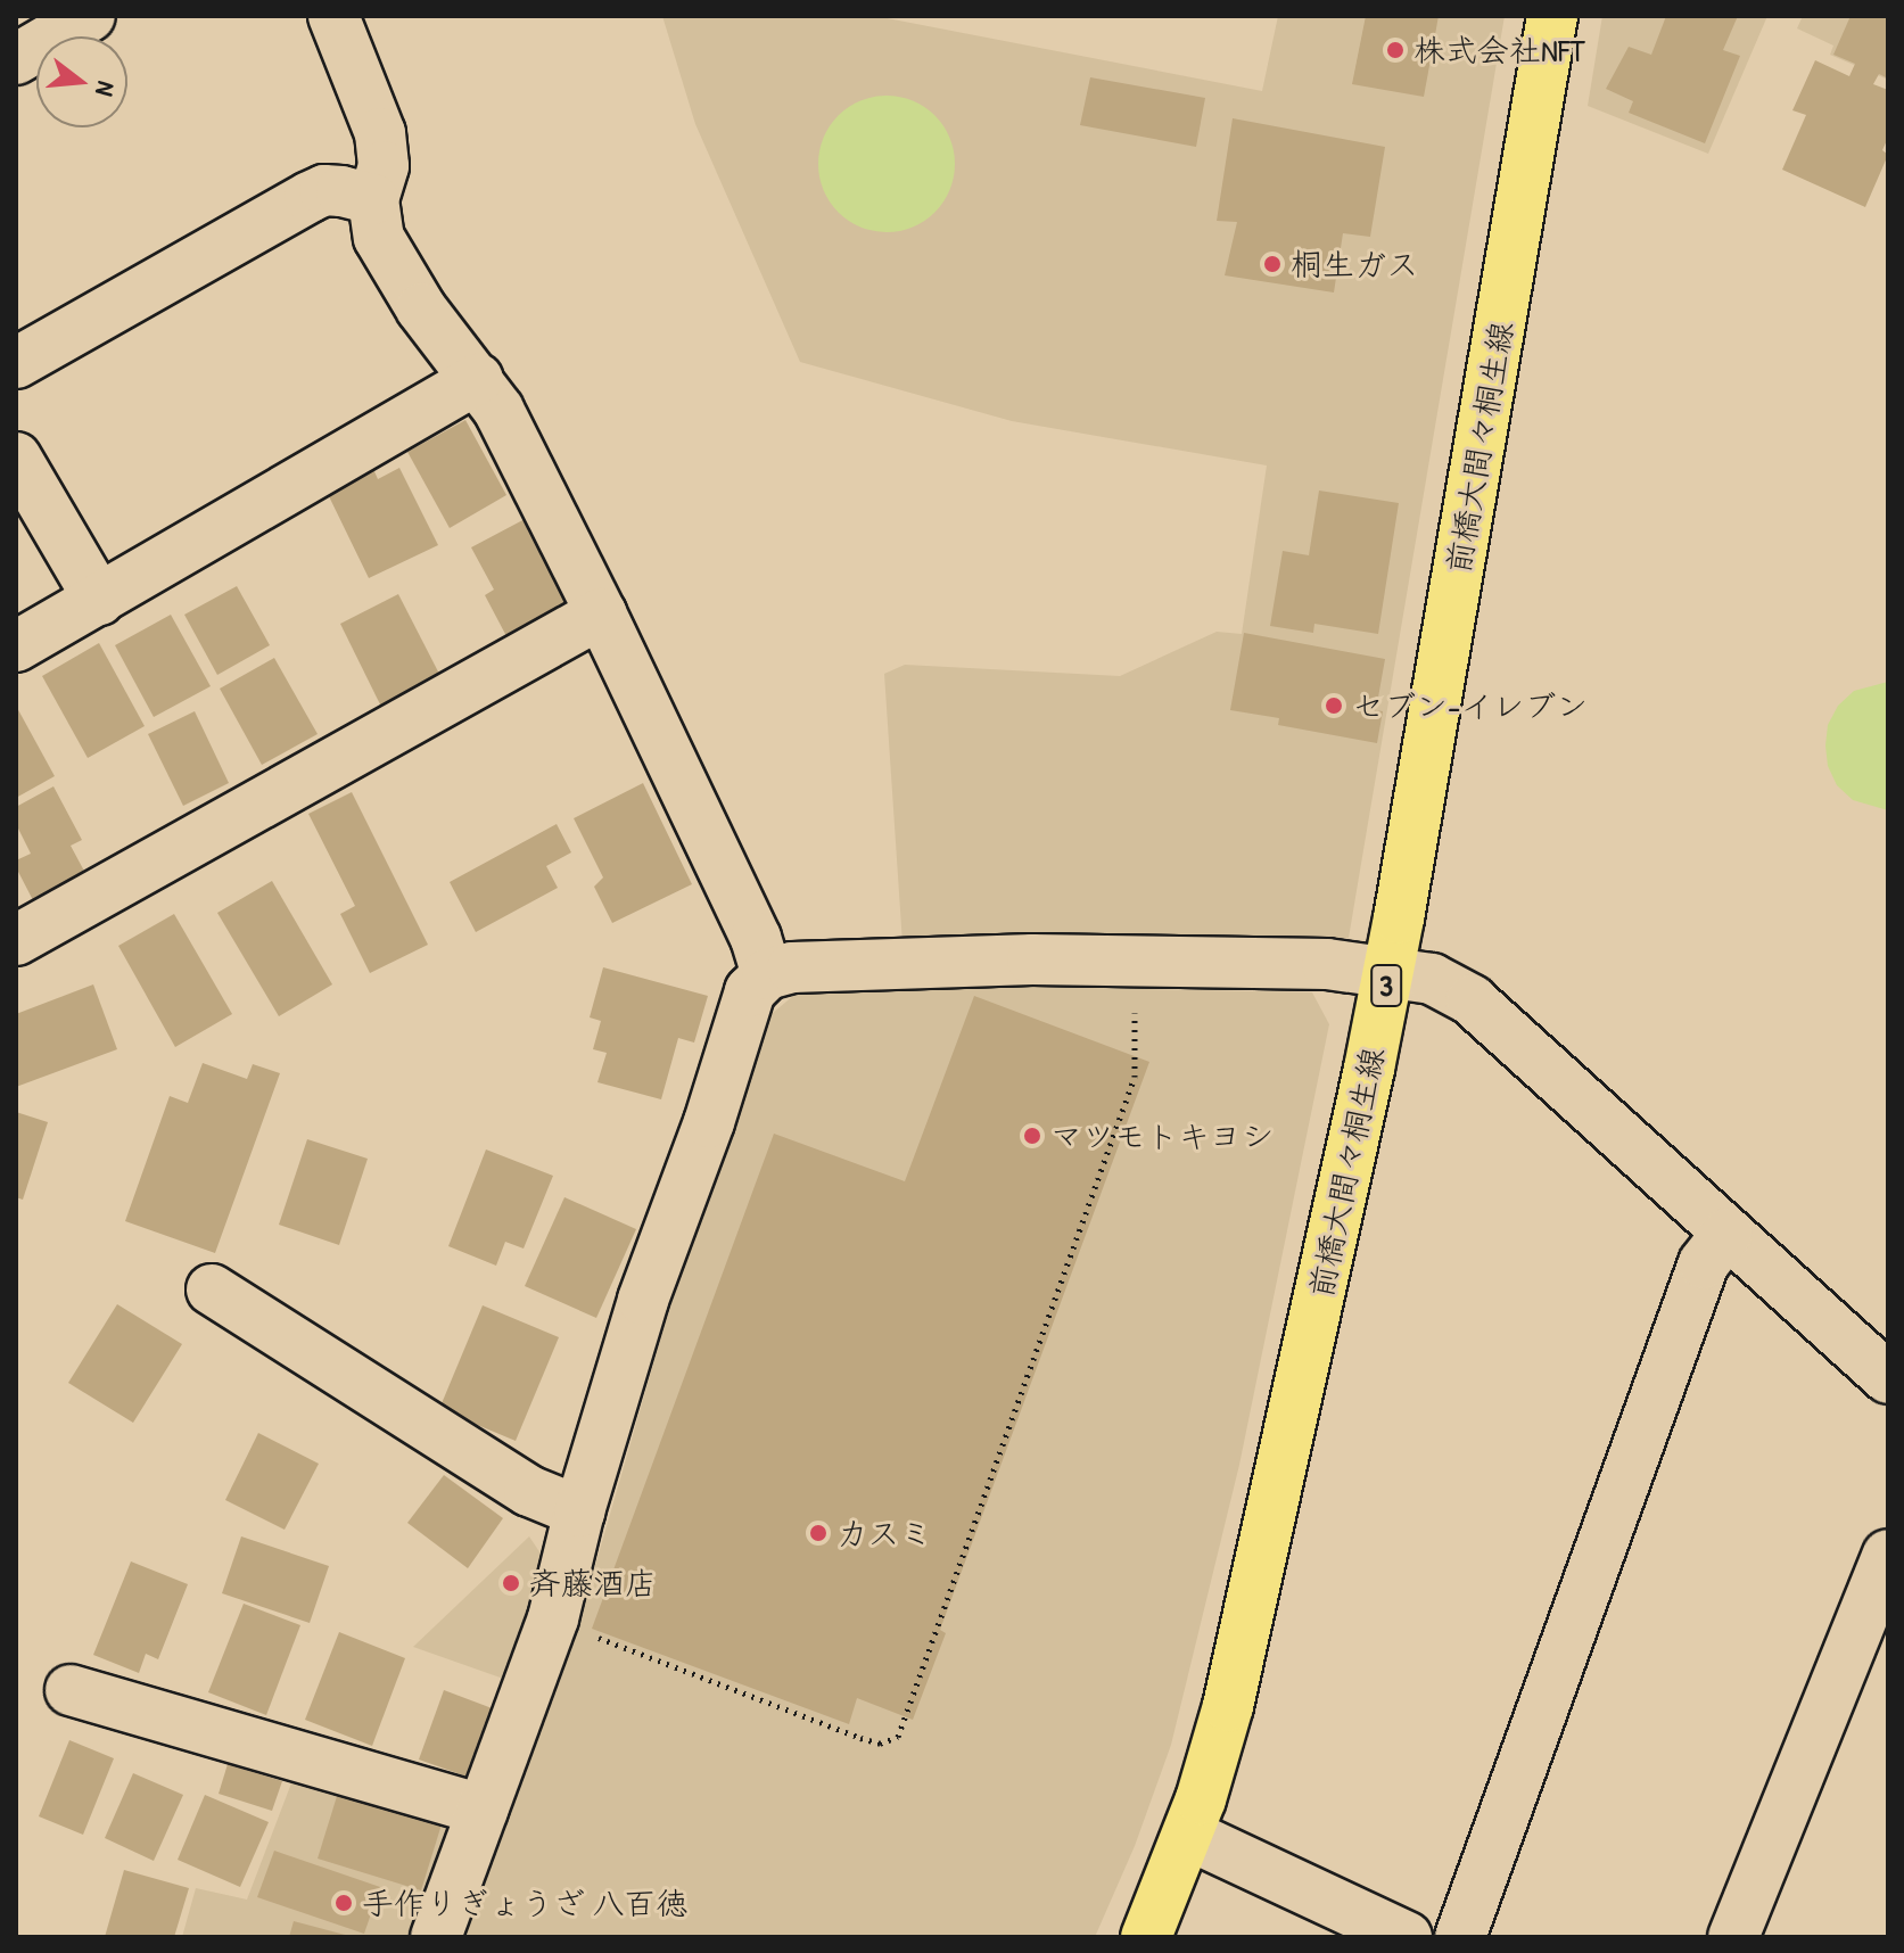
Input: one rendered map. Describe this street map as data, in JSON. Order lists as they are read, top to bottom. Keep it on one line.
{"streets":{"main road":["前橋大間々桐生線","3"]},"places":["株式会社NFT","桐生ガス","セブン-イレブン","マツモトキヨシ","カスミ","斉藤酒店","手作りぎょうざ 八百徳"],"north":"right"}
